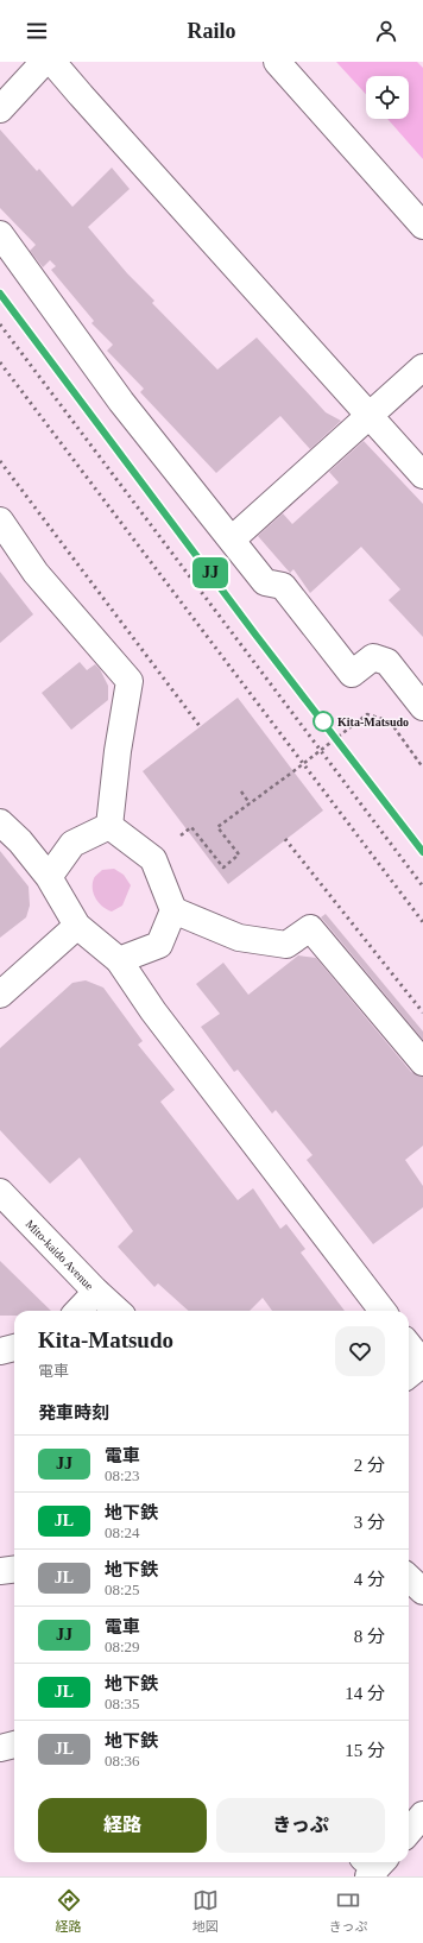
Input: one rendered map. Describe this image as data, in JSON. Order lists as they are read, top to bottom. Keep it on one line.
{"streets":{"main road":["Mito-kaido Avenue"]},"places":["Kita-Matsudo"],"page":{"header":"Railo","on_map":"JJ","heading":[["Kita-Matsudo","電車"],"発車時刻"],"list":[{"mark":"JJ","name":"電車","note":"08:23","value":"2 分"},{"mark":"JL","name":"地下鉄","note":"08:24","value":"3 分"},{"mark":"JL","name":"地下鉄","note":"08:25","value":"4 分"},{"mark":"JJ","name":"電車","note":"08:29","value":"8 分"},{"mark":"JL","name":"地下鉄","note":"08:35","value":"14 分"},{"mark":"JL","name":"地下鉄","note":"08:36","value":"15 分"}],"buttons":["経路","きっぷ"],"tabs":["経路","地図","きっぷ"]}}
